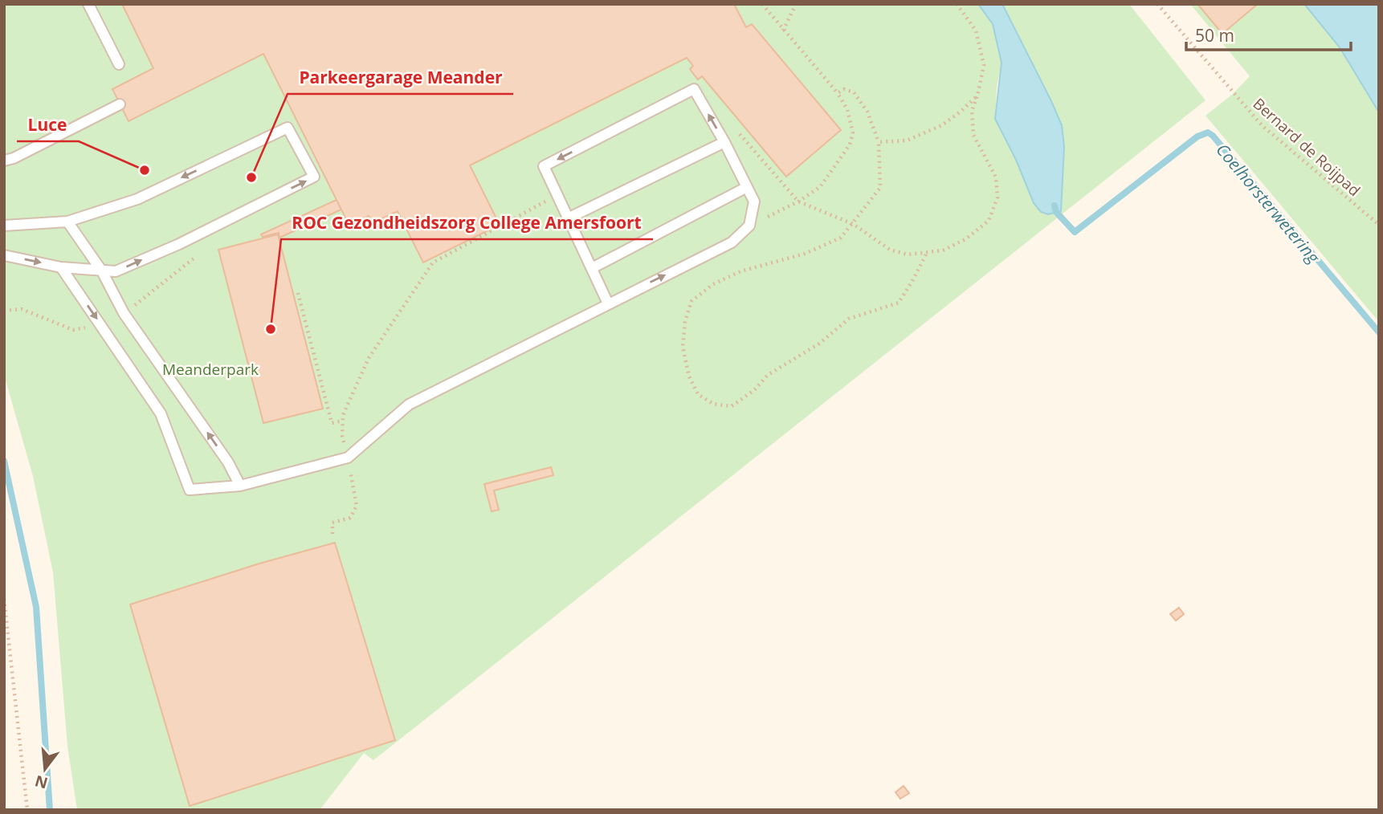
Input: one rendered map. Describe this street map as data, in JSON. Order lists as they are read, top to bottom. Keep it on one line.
{"streets":{"path":["Bernard de Roijpad"]},"water":["Coelhorsterwetering"],"parks":["Meanderpark"],"places":["Luce","Parkeergarage Meander","ROC Gezondheidszorg College Amersfoort"],"scale_bar":"50 m","north":"bottom"}
